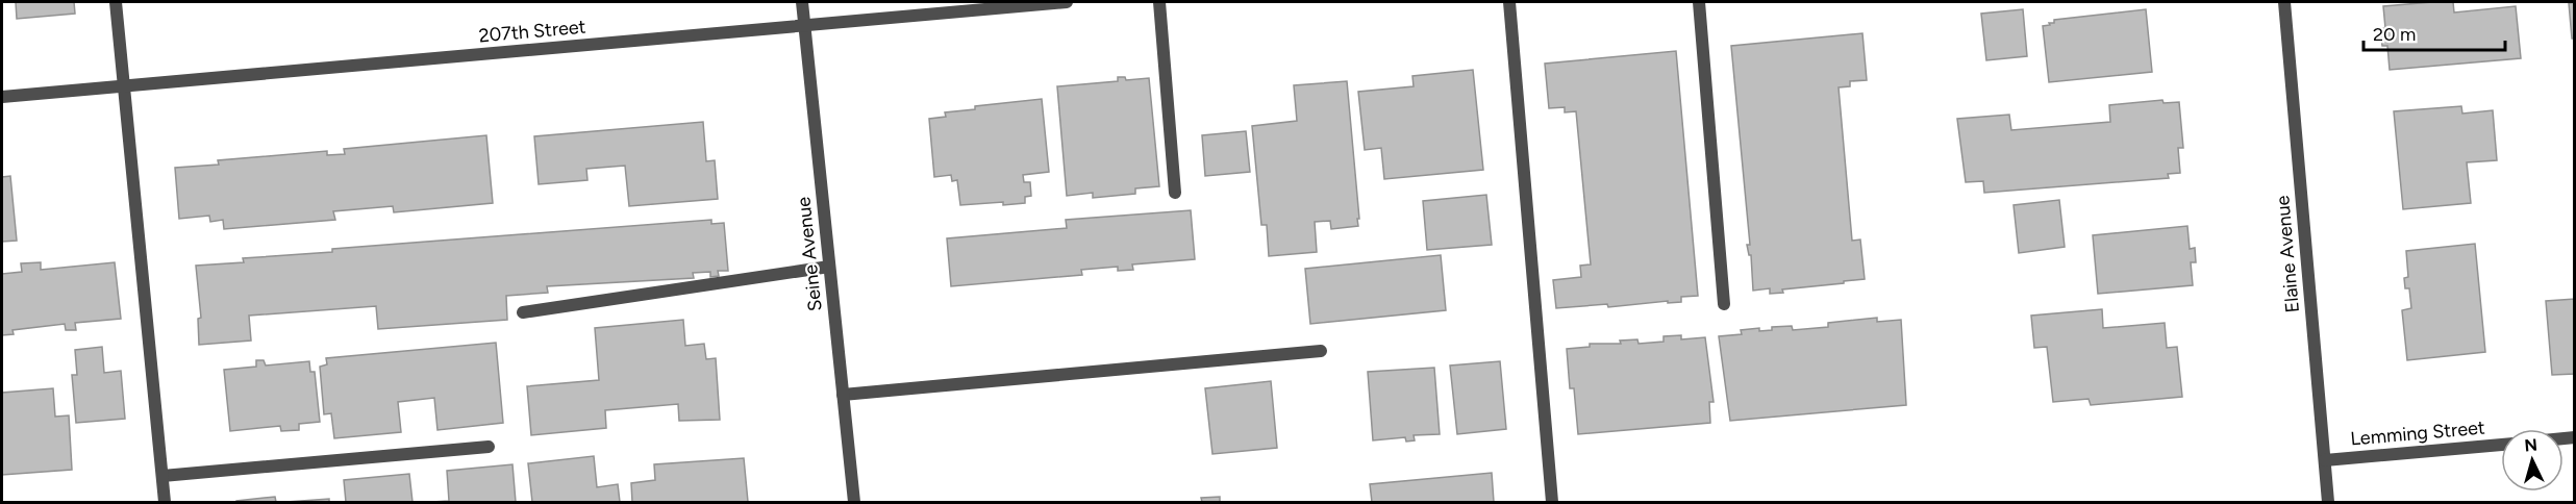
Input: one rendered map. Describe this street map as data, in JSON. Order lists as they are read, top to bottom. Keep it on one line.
{"streets":{"street":["207th Street","Seine Avenue","Elaine Avenue","Lemming Street"]},"crossings":[["207th Street","Seine Avenue"],["Elaine Avenue","Lemming Street"]],"scale_bar":"20 m","north":"top"}
